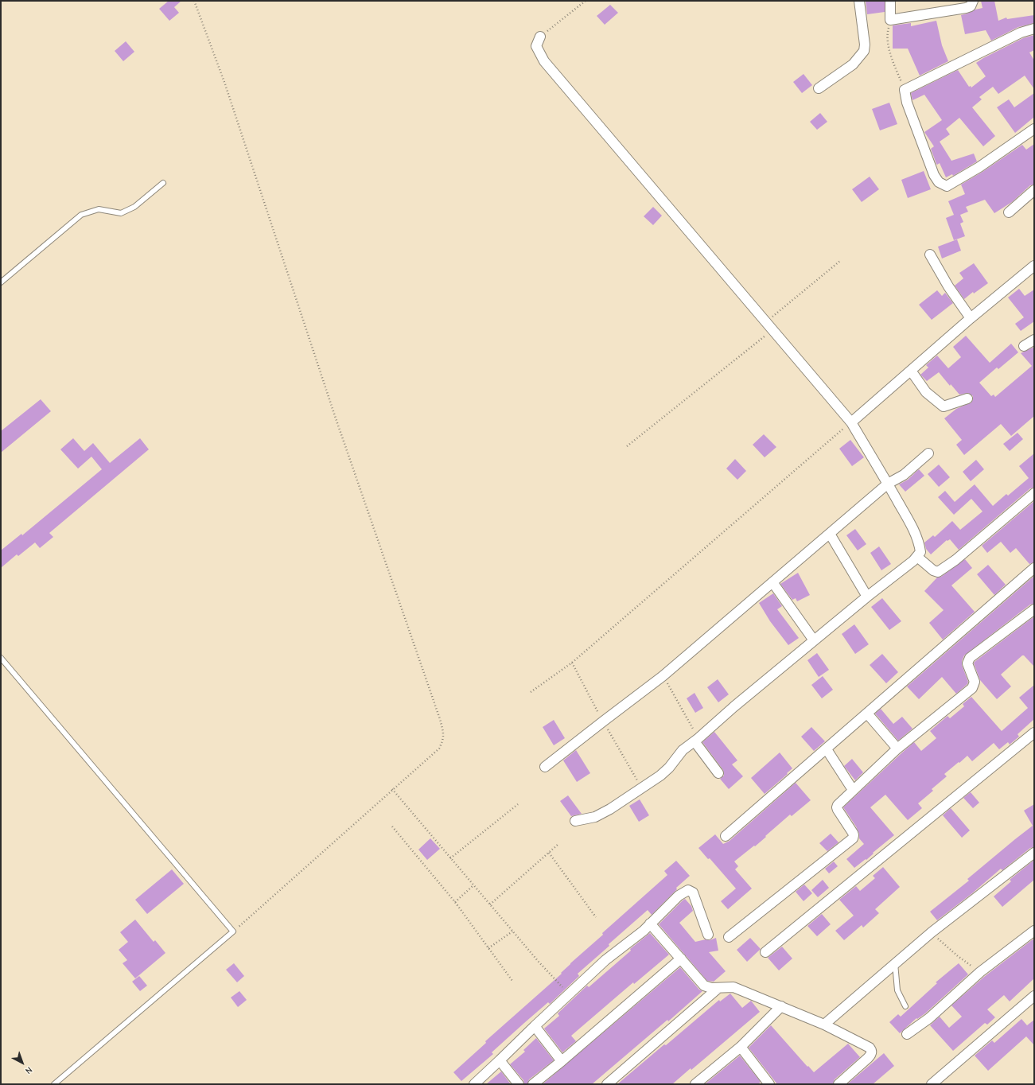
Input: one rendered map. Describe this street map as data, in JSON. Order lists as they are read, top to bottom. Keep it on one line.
{"north":"bottom right"}
